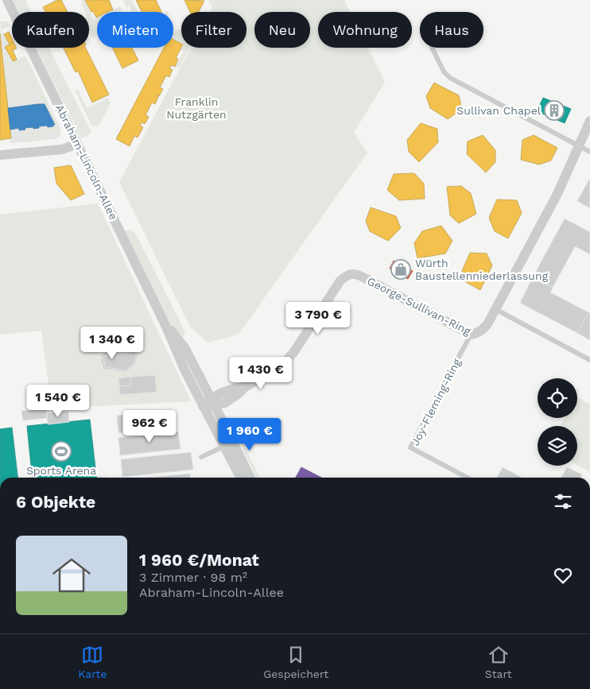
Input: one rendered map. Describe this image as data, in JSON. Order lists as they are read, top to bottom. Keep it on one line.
{"streets":{"street":["Abraham-Lincoln-Allee","George-Sullivan-Ring"],"lane":["Joy-Fleming-Ring"]},"crossings":[["Abraham-Lincoln-Allee","George-Sullivan-Ring"],["George-Sullivan-Ring","Joy-Fleming-Ring"]],"parks":["Franklin Nutzgärten"],"places":{"building":["Sullivan Chapel"],"shop":["Würth Baustellenniederlassung"],"sports":["Sports Arena"]},"page":{"chip":["Kaufen","Mieten","Filter","Neu","Wohnung","Haus"],"price":["3 790 €","1 340 €","1 430 €","1 540 €","962 €","1 960 €"],"heading":"6 Objekte","list":[{"name":"1 960 €/Monat","note":"3 Zimmer · 98 m² · Abraham-Lincoln-Allee"}],"tabs":["Karte","Gespeichert","Start"]}}
